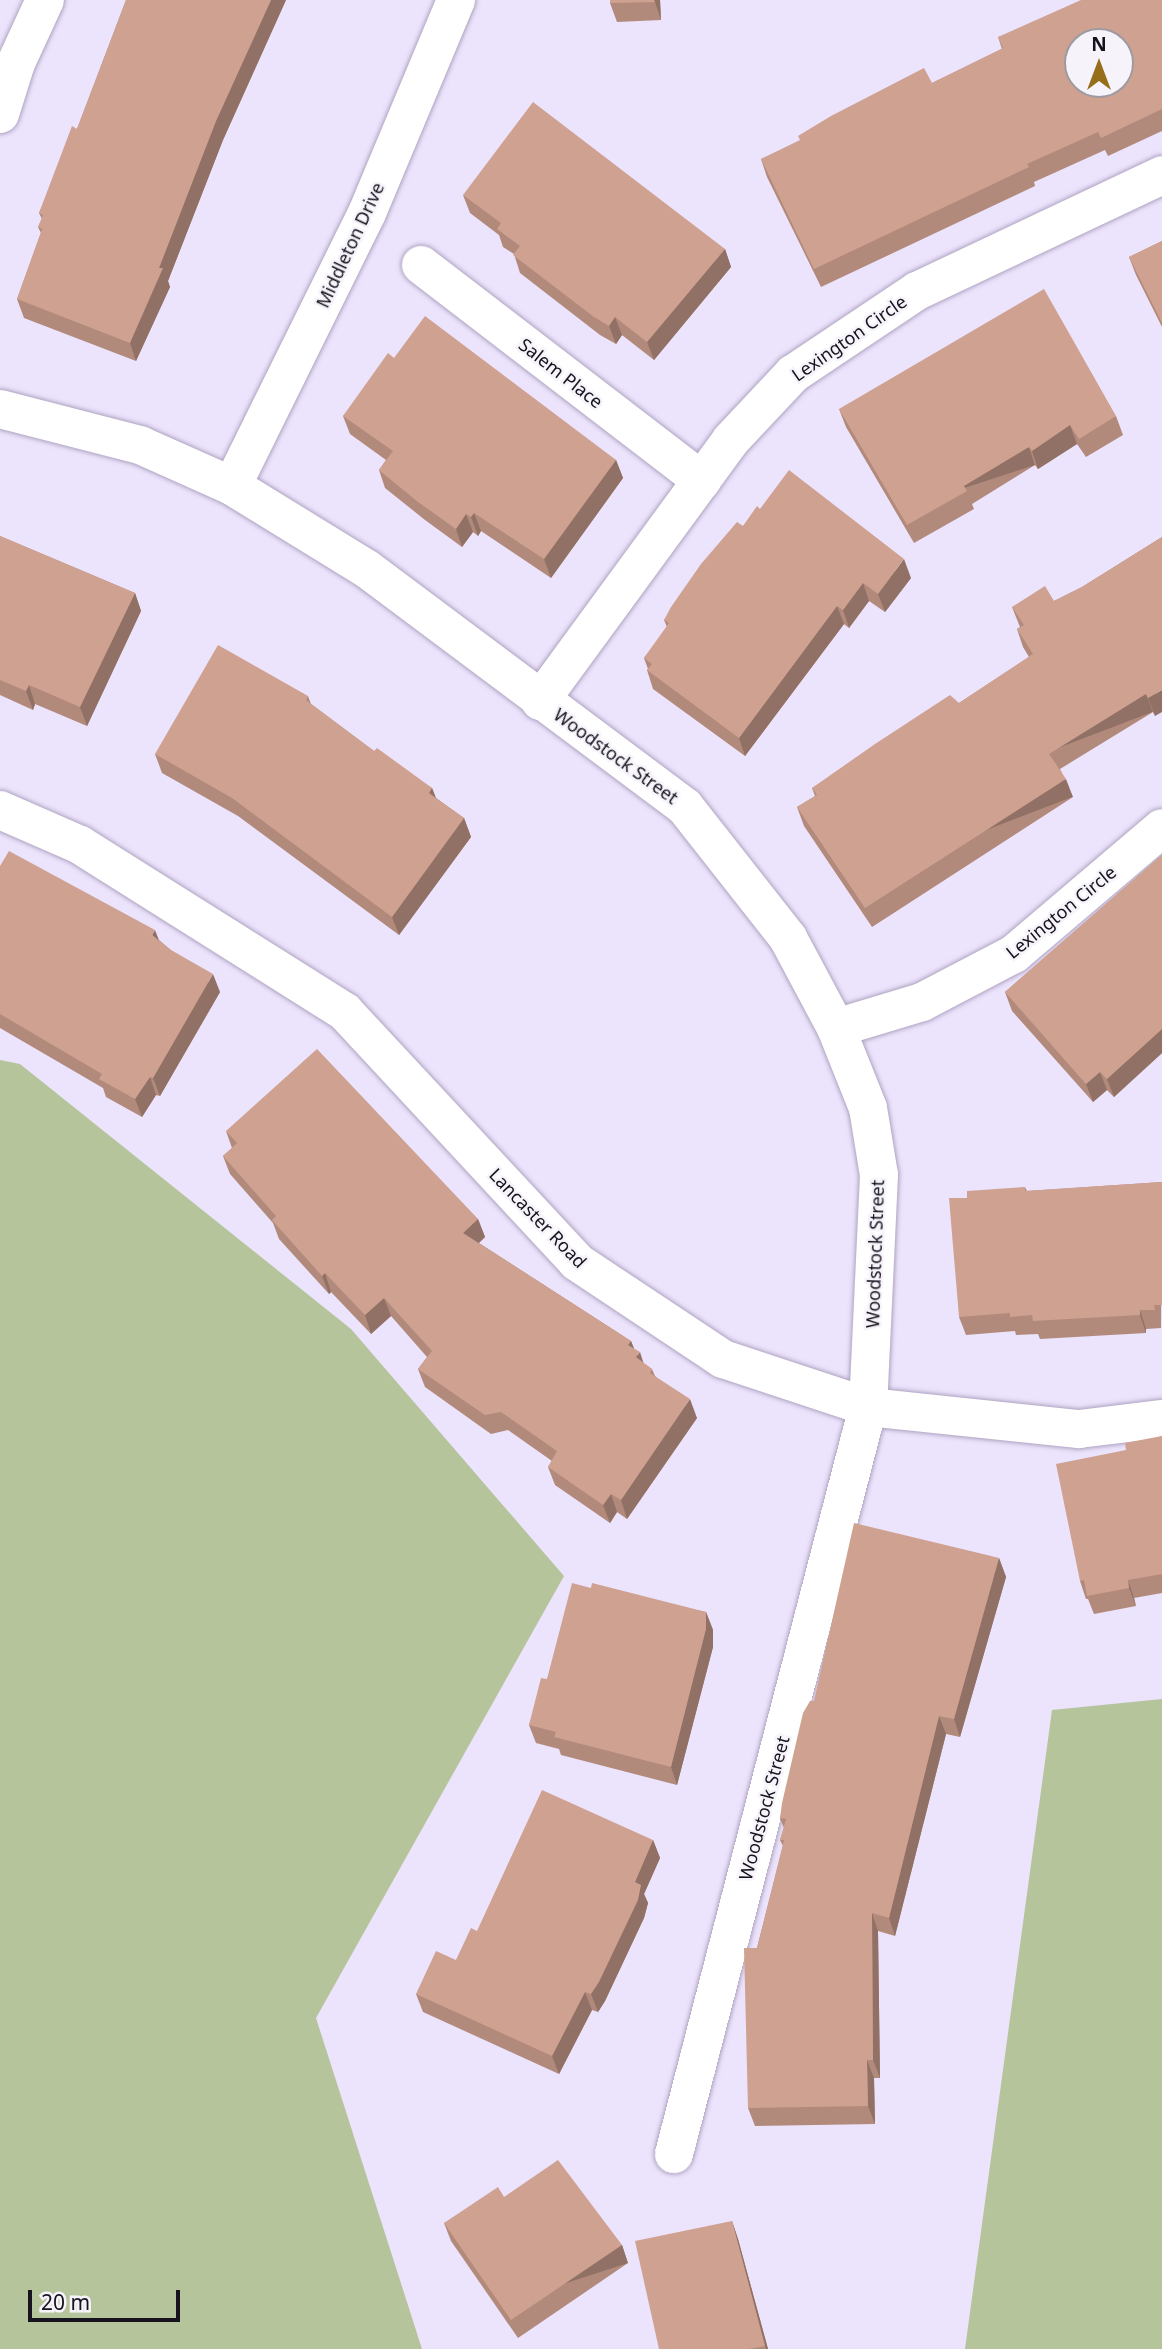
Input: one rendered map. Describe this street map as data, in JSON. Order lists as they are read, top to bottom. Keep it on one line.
{"streets":{"street":["Middleton Drive","Lexington Circle","Salem Place","Woodstock Street","Lancaster Road"]},"crossings":[["Middleton Drive","Woodstock Street"],["Lexington Circle","Salem Place"],["Lexington Circle","Woodstock Street"],["Woodstock Street","Lancaster Road"]],"scale_bar":"20 m","north":"top"}
